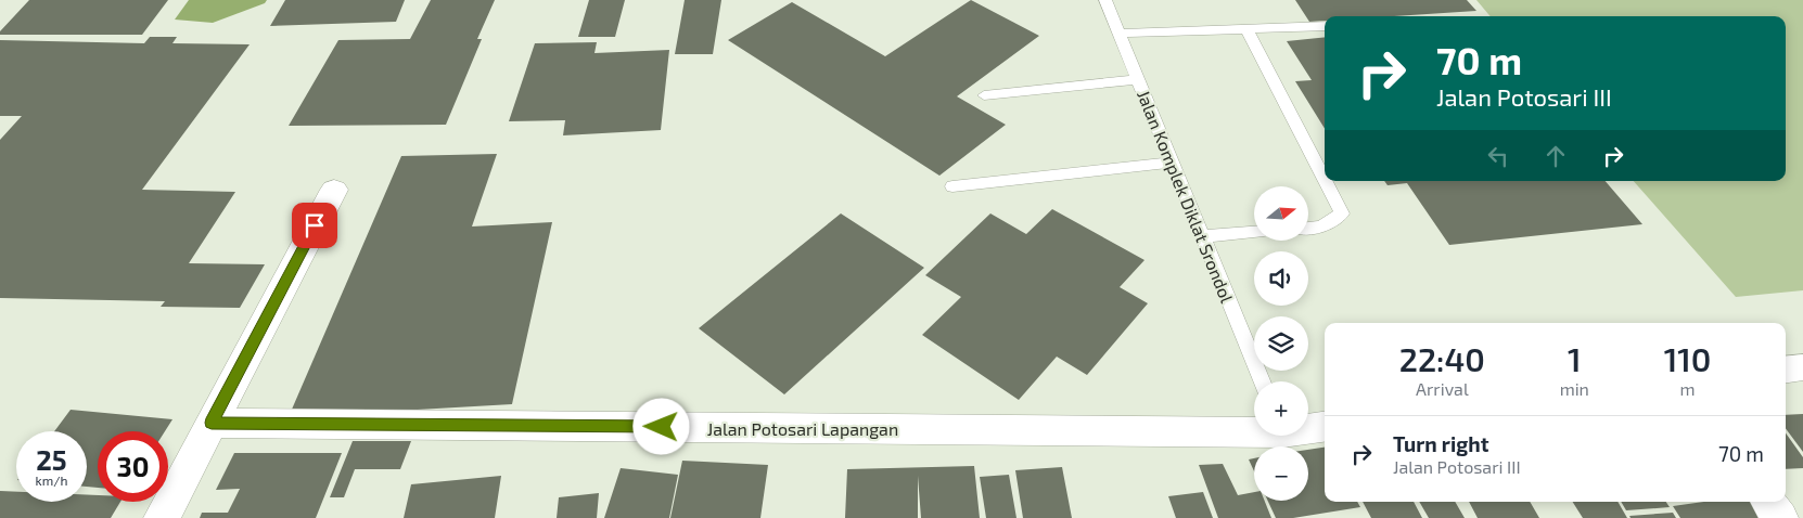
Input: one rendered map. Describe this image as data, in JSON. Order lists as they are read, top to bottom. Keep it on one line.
{"streets":{"street":["Jalan Potosari Lapangan"],"lane":["Jalan Komplek Diklat Srondol"]},"north":"right","page":{"turn":["70 m","Jalan Potosari III"],"map_buttons":["+","−"],"eta":["22:40","Arrival","1","min","110","m"],"list":[{"name":"Turn right","note":"Jalan Potosari III","value":"70 m"}],"speed":"25 km/h","limit":"30"}}
